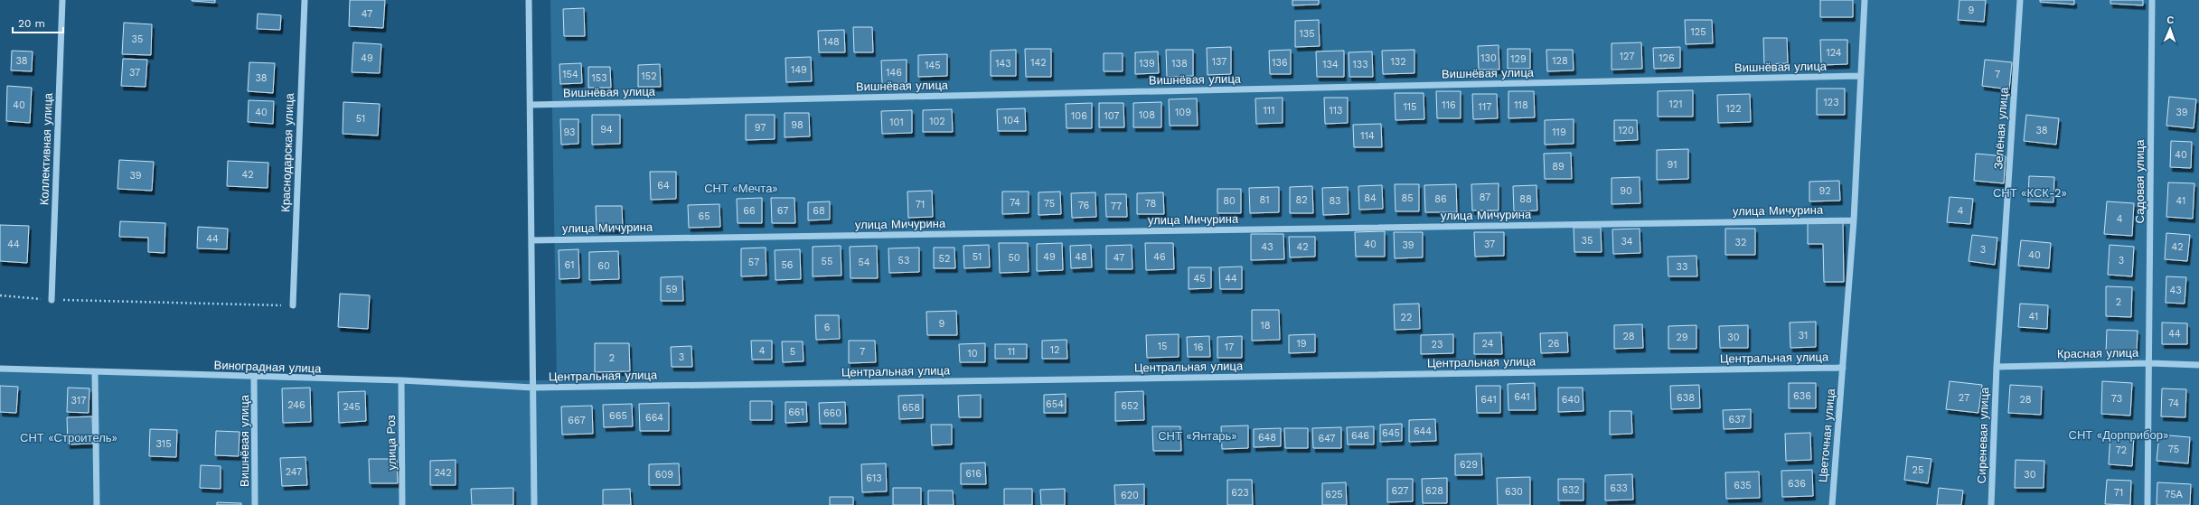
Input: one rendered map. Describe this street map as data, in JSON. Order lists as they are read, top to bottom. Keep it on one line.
{"streets":{"street":["Вишнёвая улица","Зелёная улица","Коллективная улица","Краснодарская улица","Садовая улица","улица Мичурина","Красная улица","Центральная улица","Виноградная улица","Цветочная улица","Сиреневая улица","улица Роз"]},"crossings":[["Вишнёвая улица","Виноградная улица"],["Вишнёвая улица","Цветочная улица"],["Зелёная улица","Красная улица"],["Зелёная улица","Сиреневая улица"],["Садовая улица","Красная улица"],["улица Мичурина","Цветочная улица"],["Красная улица","Сиреневая улица"],["Центральная улица","Виноградная улица"],["Центральная улица","Цветочная улица"],["Виноградная улица","улица Роз"]],"parks":["СНТ «Мечта»","СНТ «КСК-2»","СНТ «Дорприбор»","СНТ «Янтарь»","СНТ «Строитель»"],"house_numbers":["9","47","125","135","35","148","124","127","49","130","126","129","38","128","137","132","142","136","143","139","138","134","133","145","149","37","146","154","7","152","38","153","123","121","40","116","118","115","117","122","111","113","40","109","39","108","106","107","51","104","102","101","98","97","94","120","38","93","119","114","40","91","89","42","39","64","90","92","87","84","85","86","88","81","82","80","83","41","74","75","78","71","76","77","66","67","68","4","65","4","44","35","34","32","44","40","37","39","43","42","42","3","40","51","49","48","46","50","47","52","53","3","55","57","54","61","56","60","33","45","44","59","43","2","41","22","9","18","6","44","31","28","29","30","19","24","26","23","15","16","17","12","4","5","7","11","10","3","2","636","641","638","27","73","641","640","28","317","74","654","246","652","245","658","661","660","665","664","637","667","644","645","646","648","647","315","75","72","629","25","247","242","616","609","30","613","636","635","633","632","627","628","630","623","71","625","75А","620"],"scale_bar":"20 m","north":"top"}
